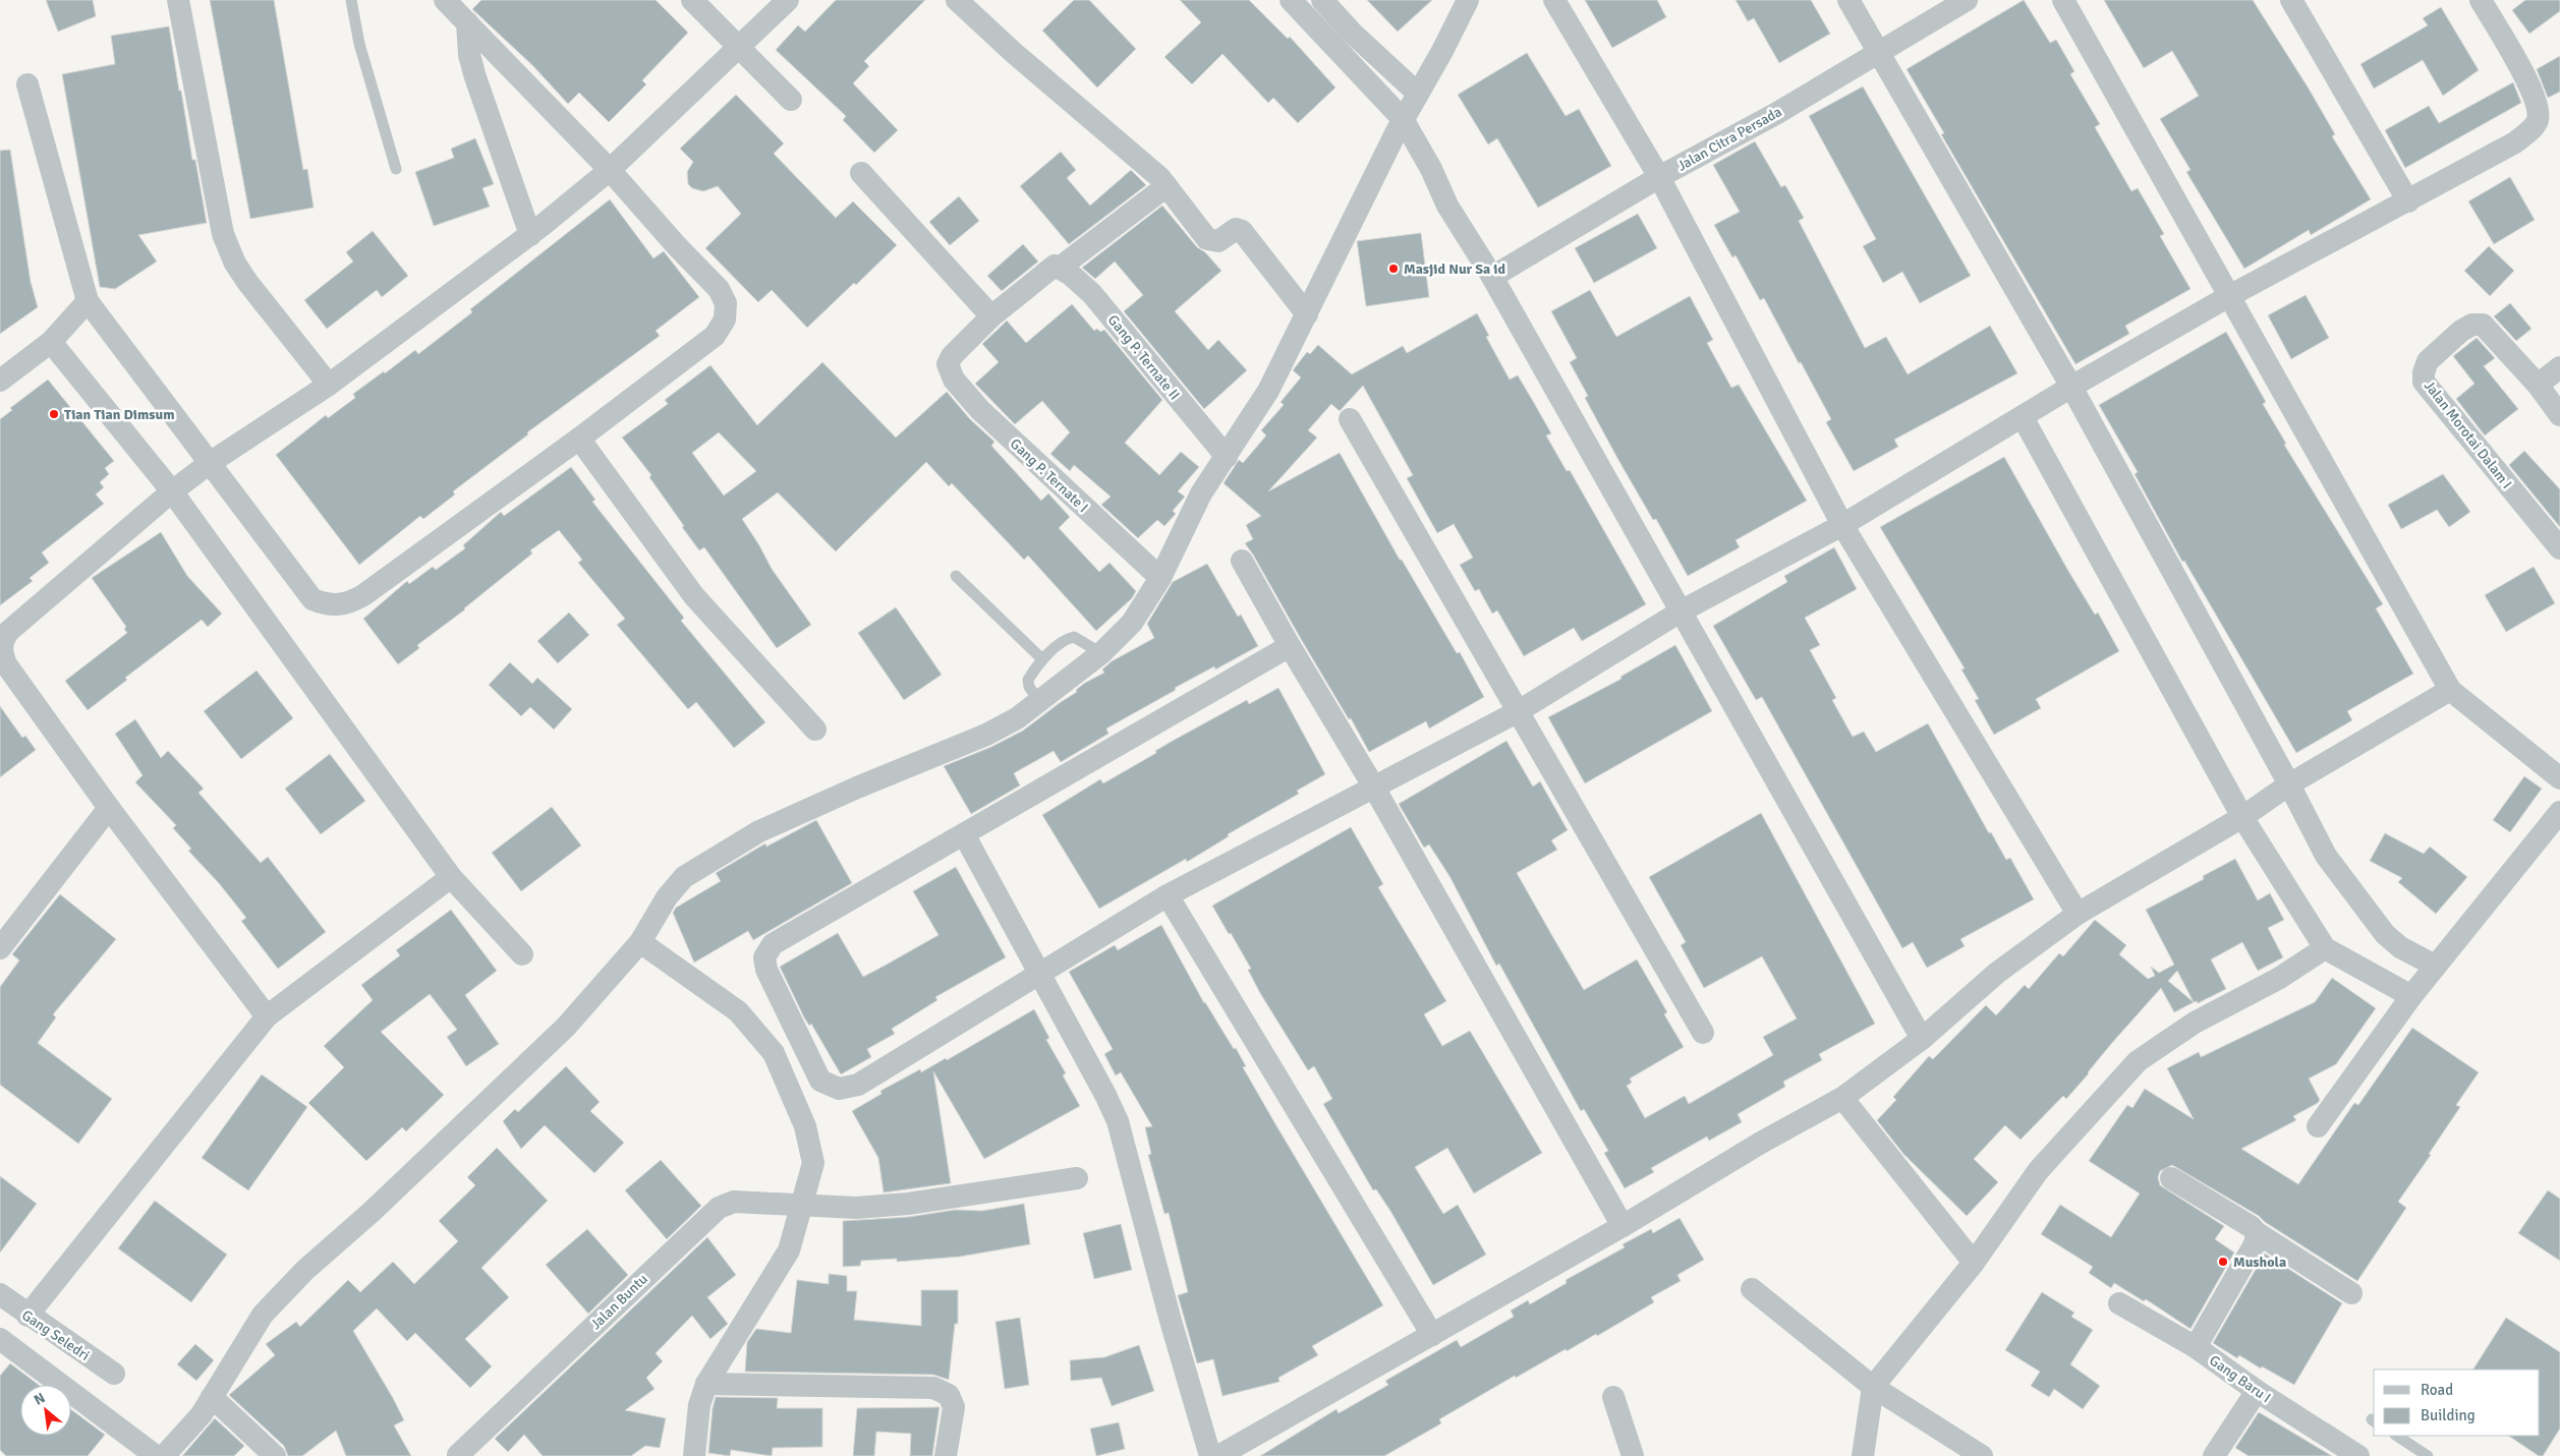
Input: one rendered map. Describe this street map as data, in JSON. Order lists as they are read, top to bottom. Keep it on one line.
{"streets":{"street":["Jalan Citra Persada","Gang P. Ternate II","Jalan Morotai Dalam I","Gang P. Ternate I","Jalan Buntu","Gang Seledri","Gang Baru I"]},"places":["Masjid Nur Sa id","Tian Tian Dimsum","Mushola"],"legend":["Road","Building"],"north":"top left"}
